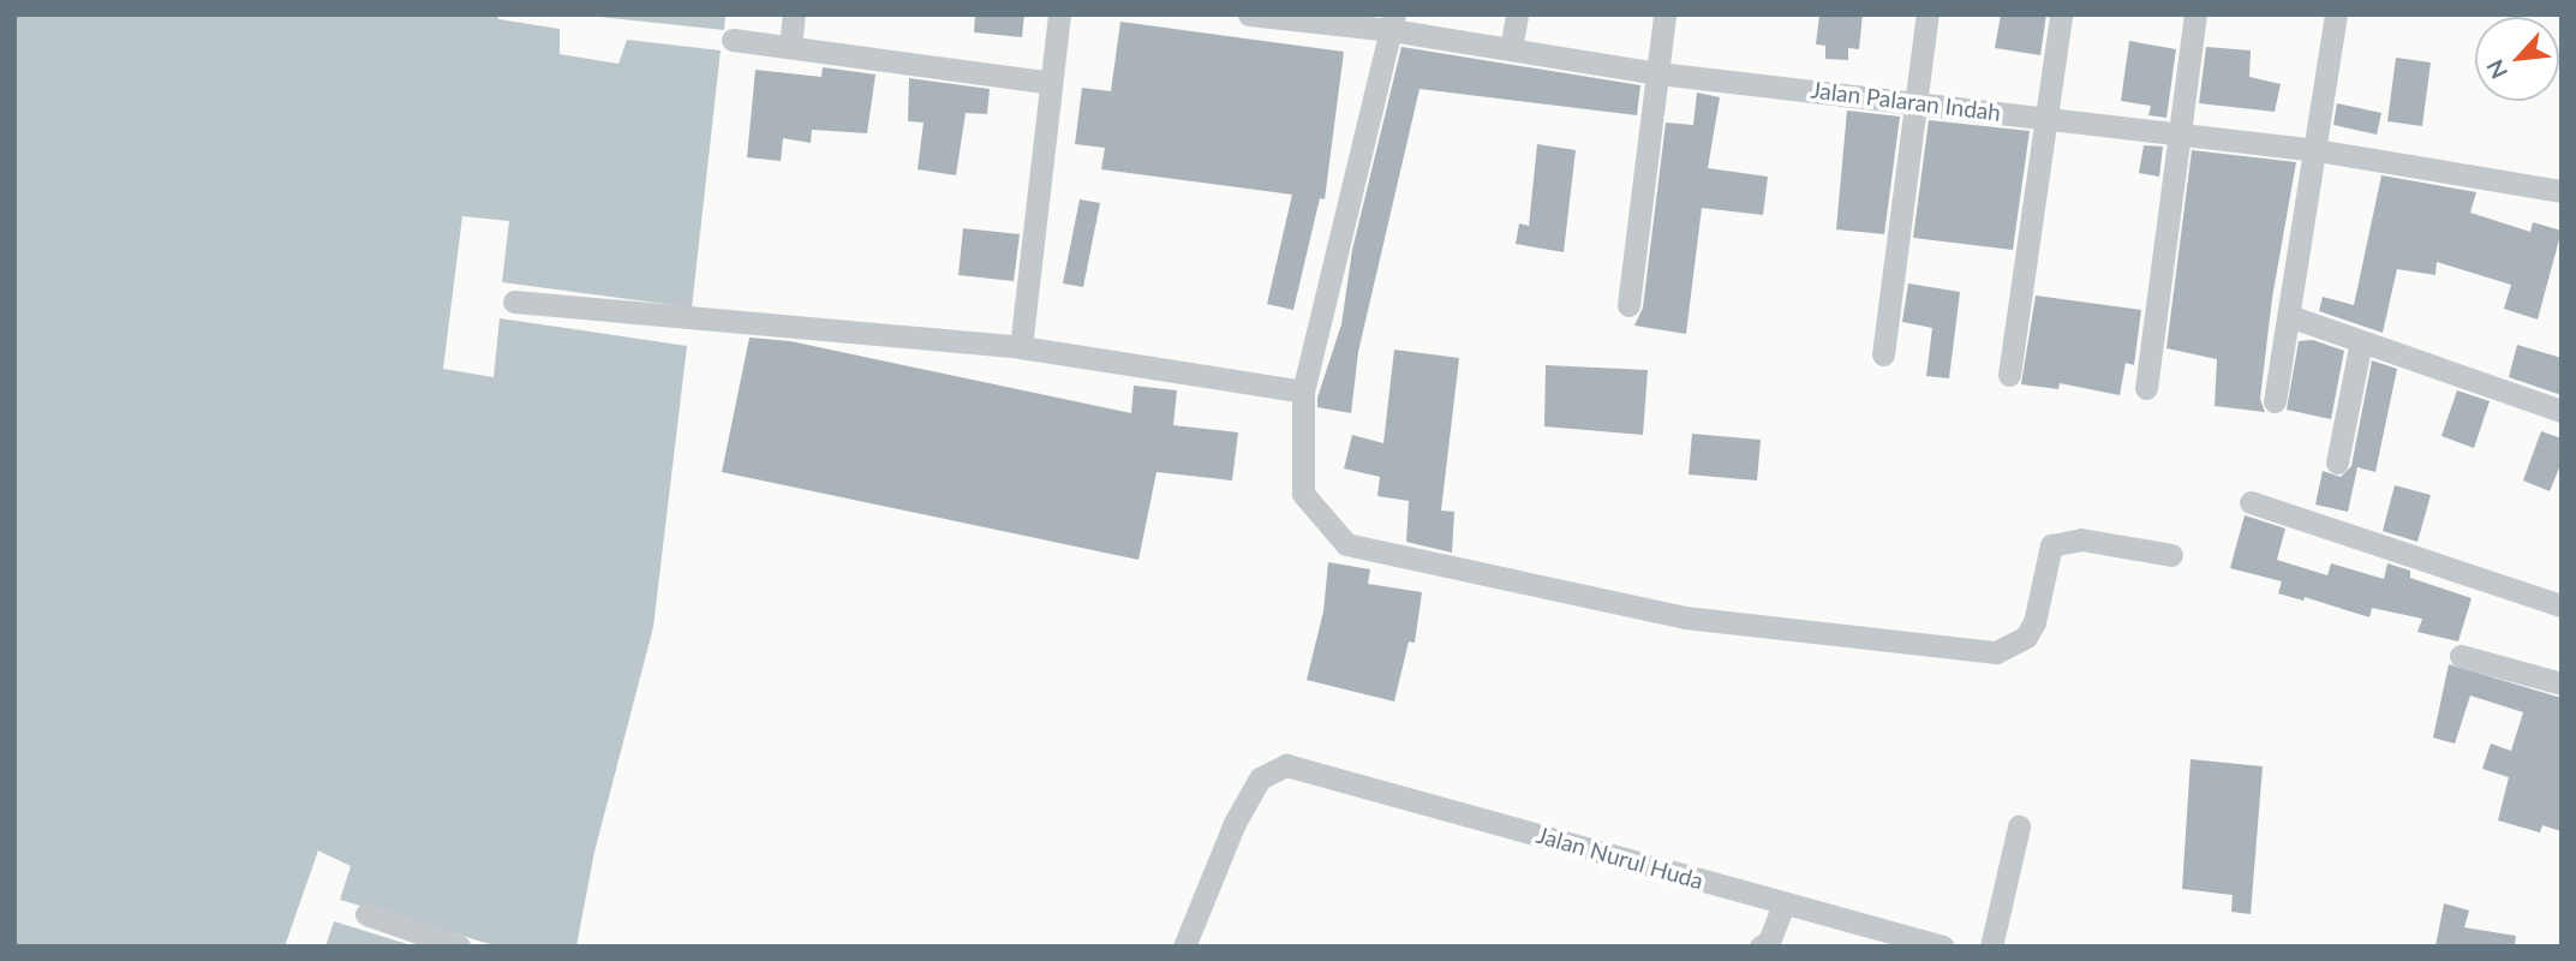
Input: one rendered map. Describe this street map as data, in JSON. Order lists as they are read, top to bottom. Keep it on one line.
{"streets":{"street":["Jalan Palaran Indah","Jalan Nurul Huda"]},"north":"bottom left"}
